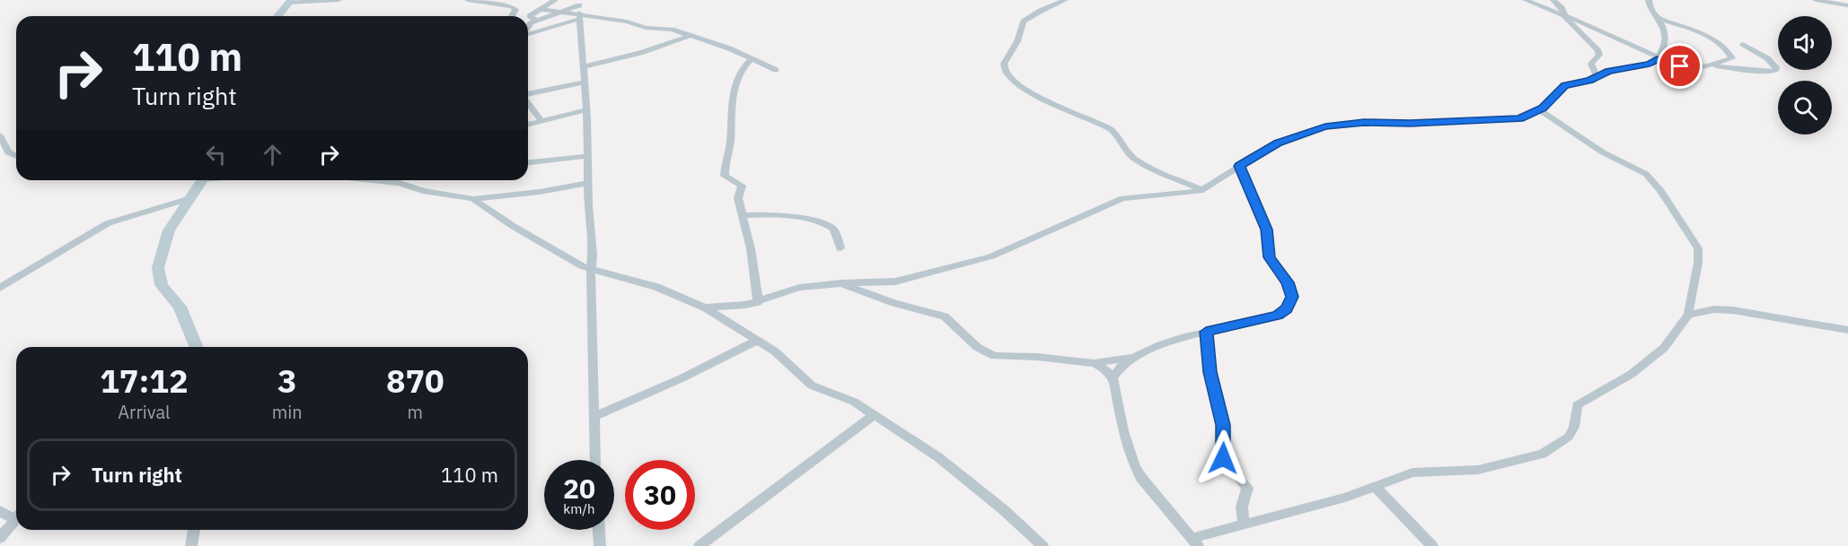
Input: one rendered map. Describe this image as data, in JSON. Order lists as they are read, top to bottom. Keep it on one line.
{"page":{"turn":["110 m","Turn right"],"eta":["17:12","Arrival","3","min","870","m"],"list":[{"name":"Turn right","value":"110 m"}],"speed":"20 km/h","limit":"30"}}
